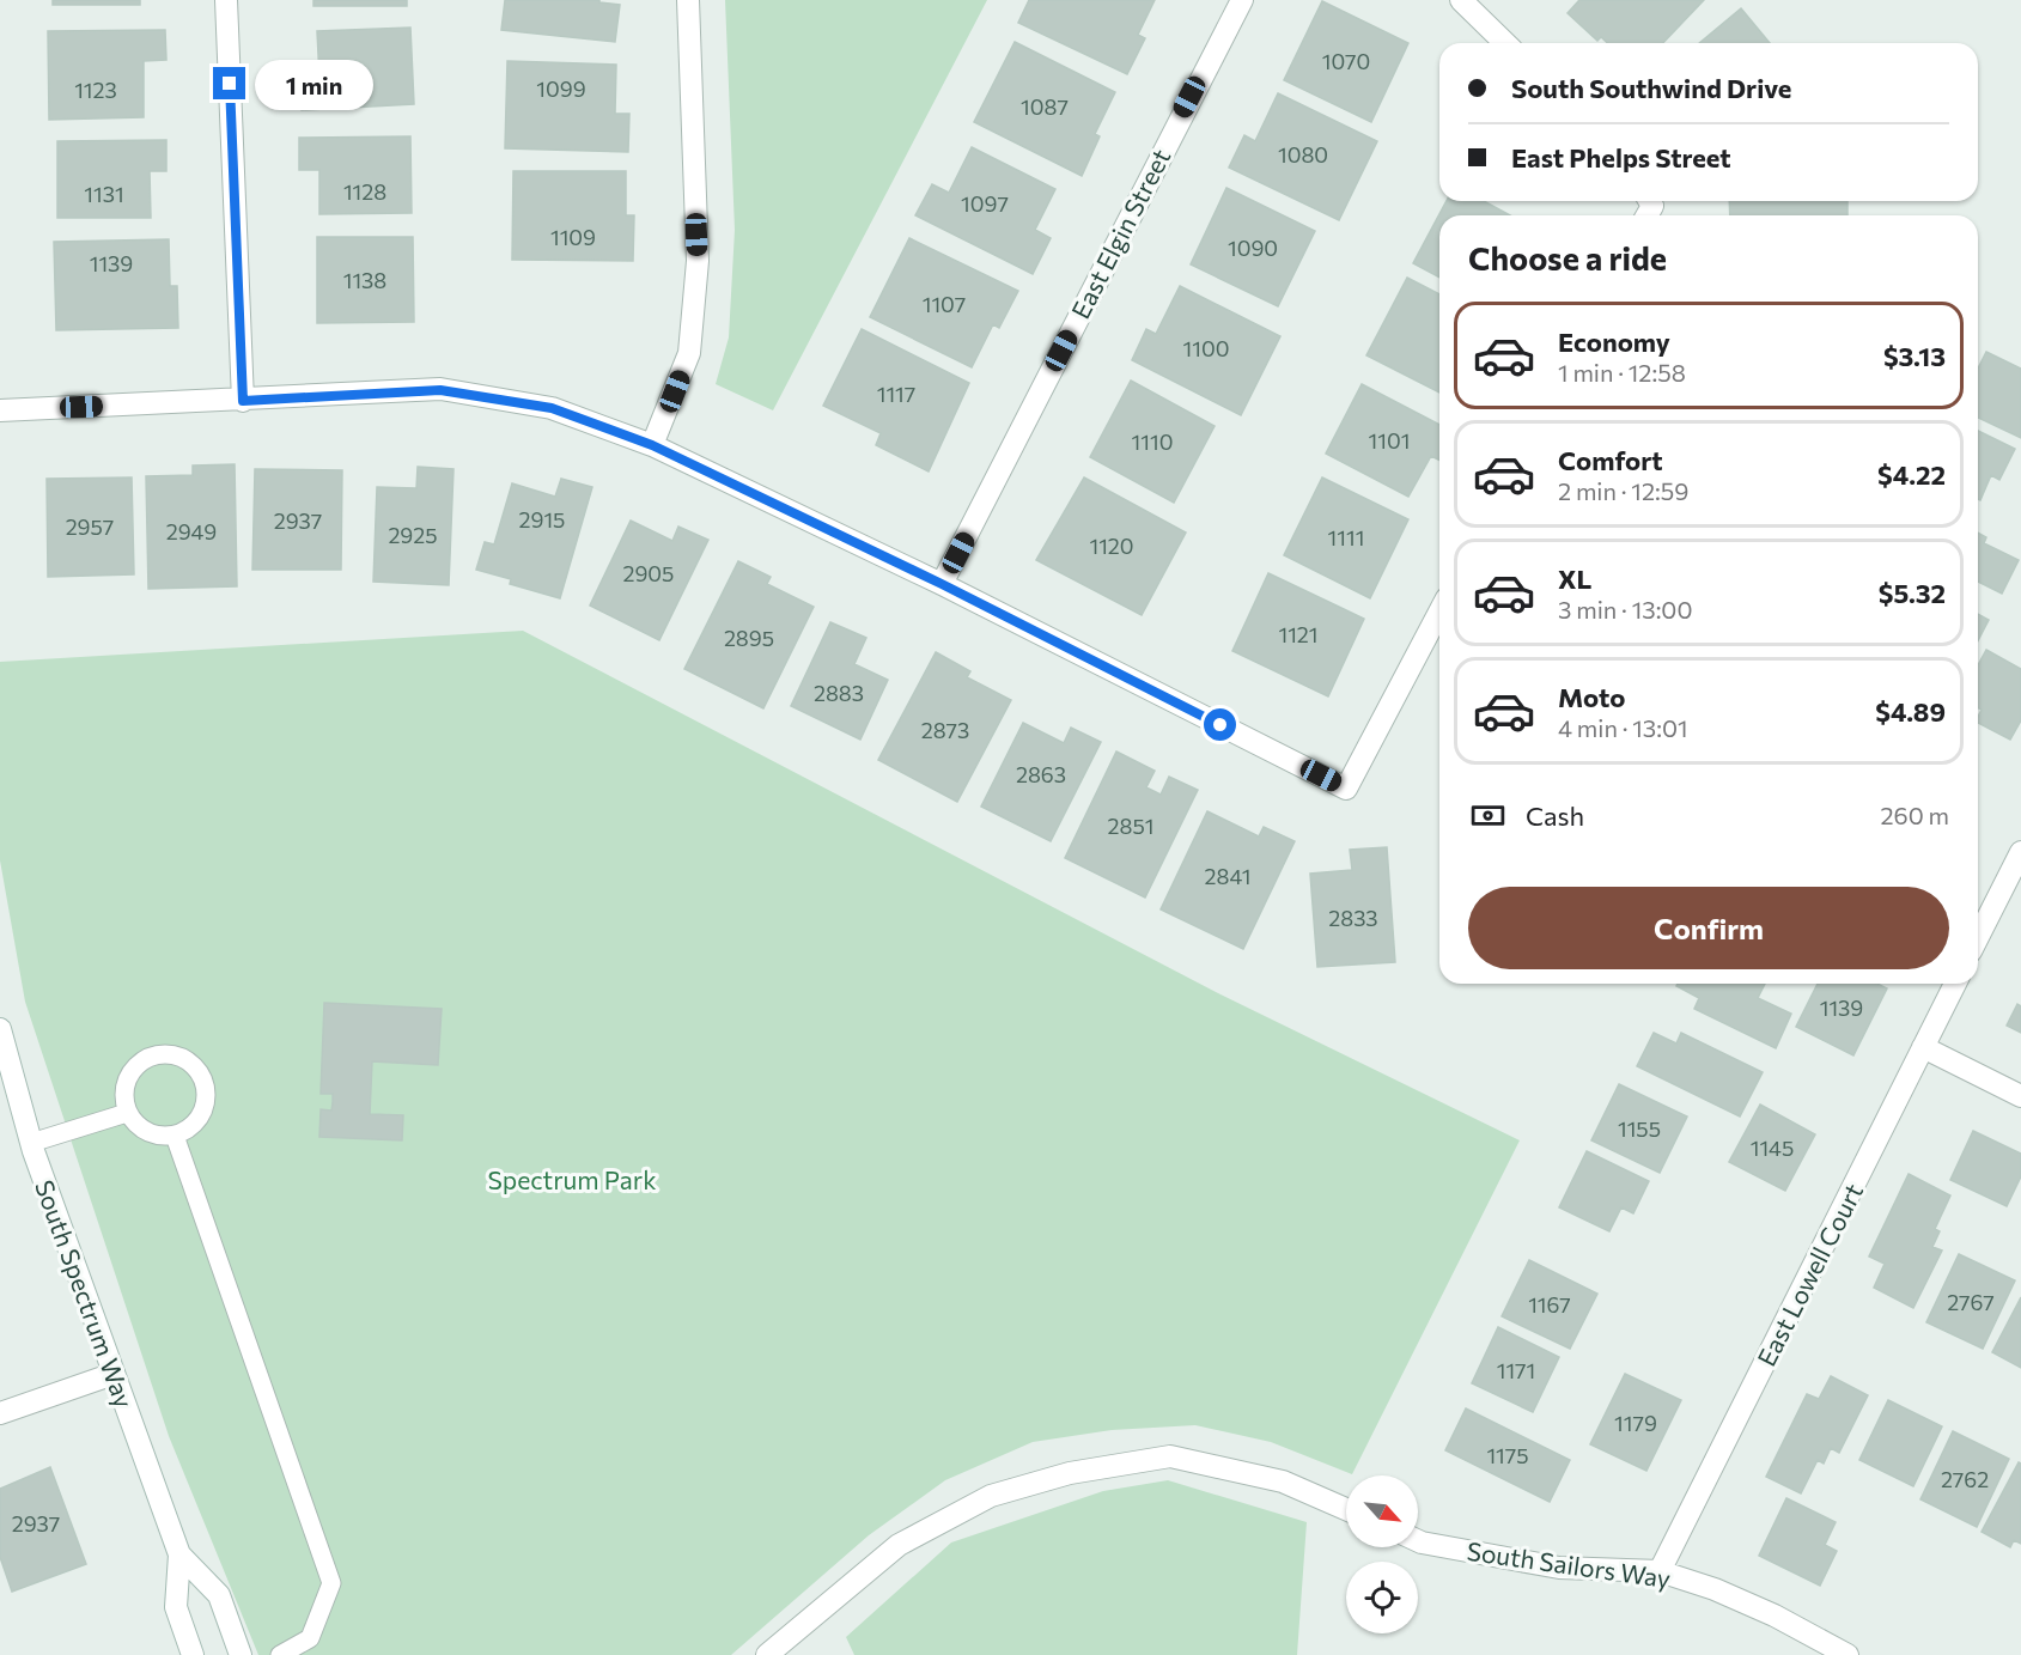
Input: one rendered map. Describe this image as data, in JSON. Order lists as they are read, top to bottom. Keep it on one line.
{"streets":{"street":["East Elgin Street","East Lowell Court","South Spectrum Way","South Sailors Way"]},"crossings":[["East Lowell Court","South Sailors Way"]],"parks":["Spectrum Park"],"house_numbers":["1070","1099","1123","1087","1080","1128","1131","1097","1109","1090","1139","1138","1107","1100","1117","1101","1110","2915","2937","2957","2949","2925","1111","1120","2905","1121","2895","2883","2873","2863","2851","2841","2833","1139","1155","1145","2767","1167","1171","1179","1175","2762","2937"],"north":"bottom right","page":{"banner":["South Southwind Drive","East Phelps Street"],"bubble":"1 min","heading":"Choose a ride","list":[{"name":"Economy","note":"1 min · 12:58","value":"$3.13"},{"name":"Comfort","note":"2 min · 12:59","value":"$4.22"},{"name":"XL","note":"3 min · 13:00","value":"$5.32"},{"name":"Moto","note":"4 min · 13:01","value":"$4.89"}],"pay":["Cash","260 m"],"buttons":"Confirm"}}
